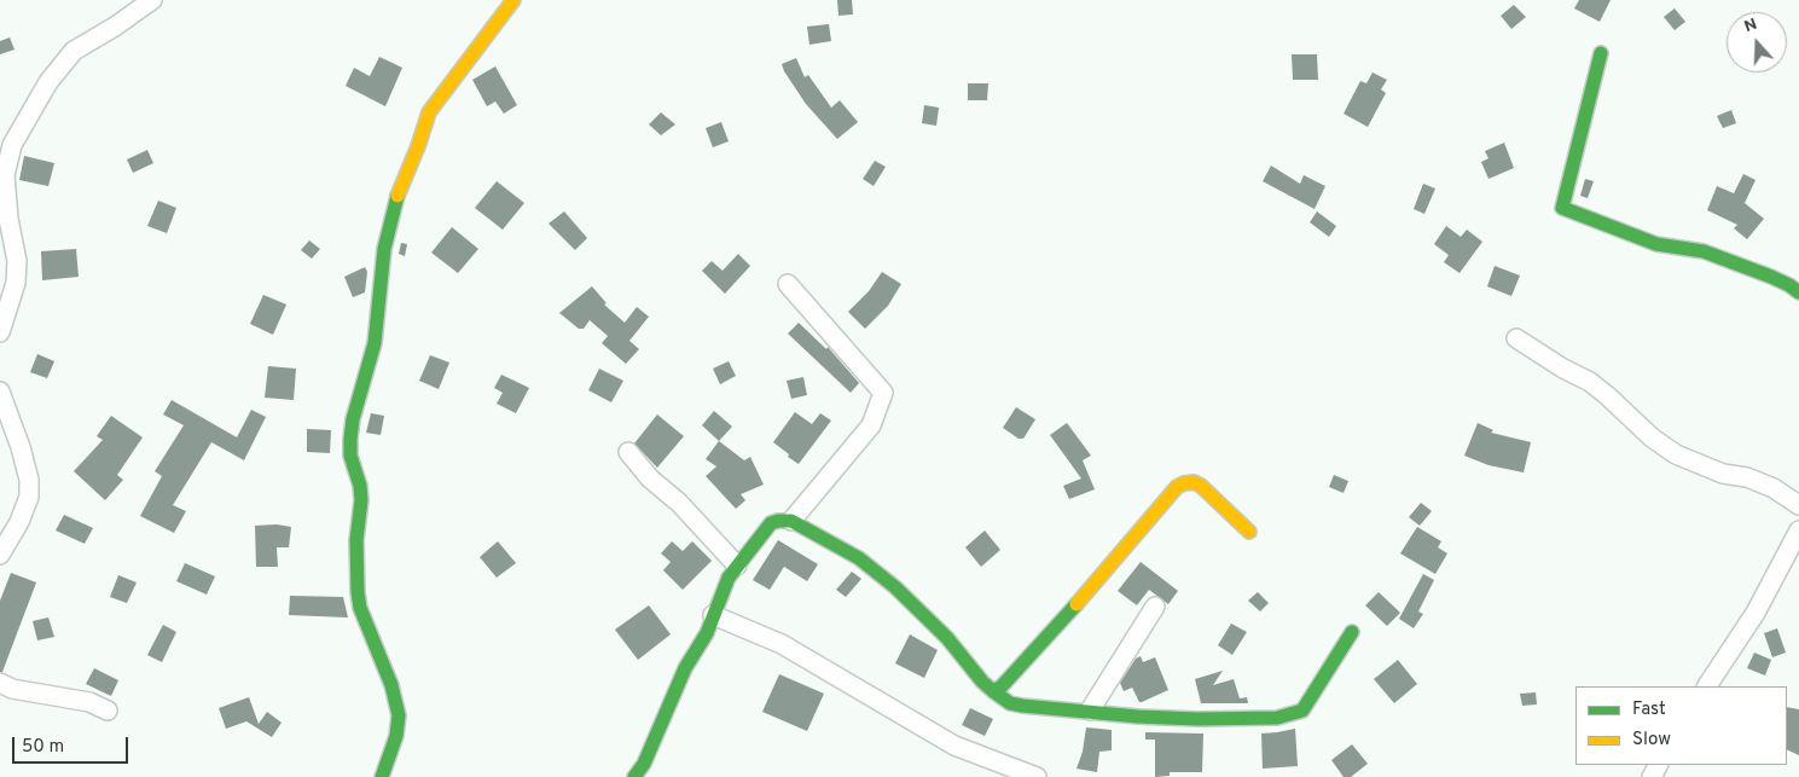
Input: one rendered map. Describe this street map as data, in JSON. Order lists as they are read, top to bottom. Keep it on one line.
{"legend":["Fast","Slow"],"scale_bar":"50 m","north":"top"}
